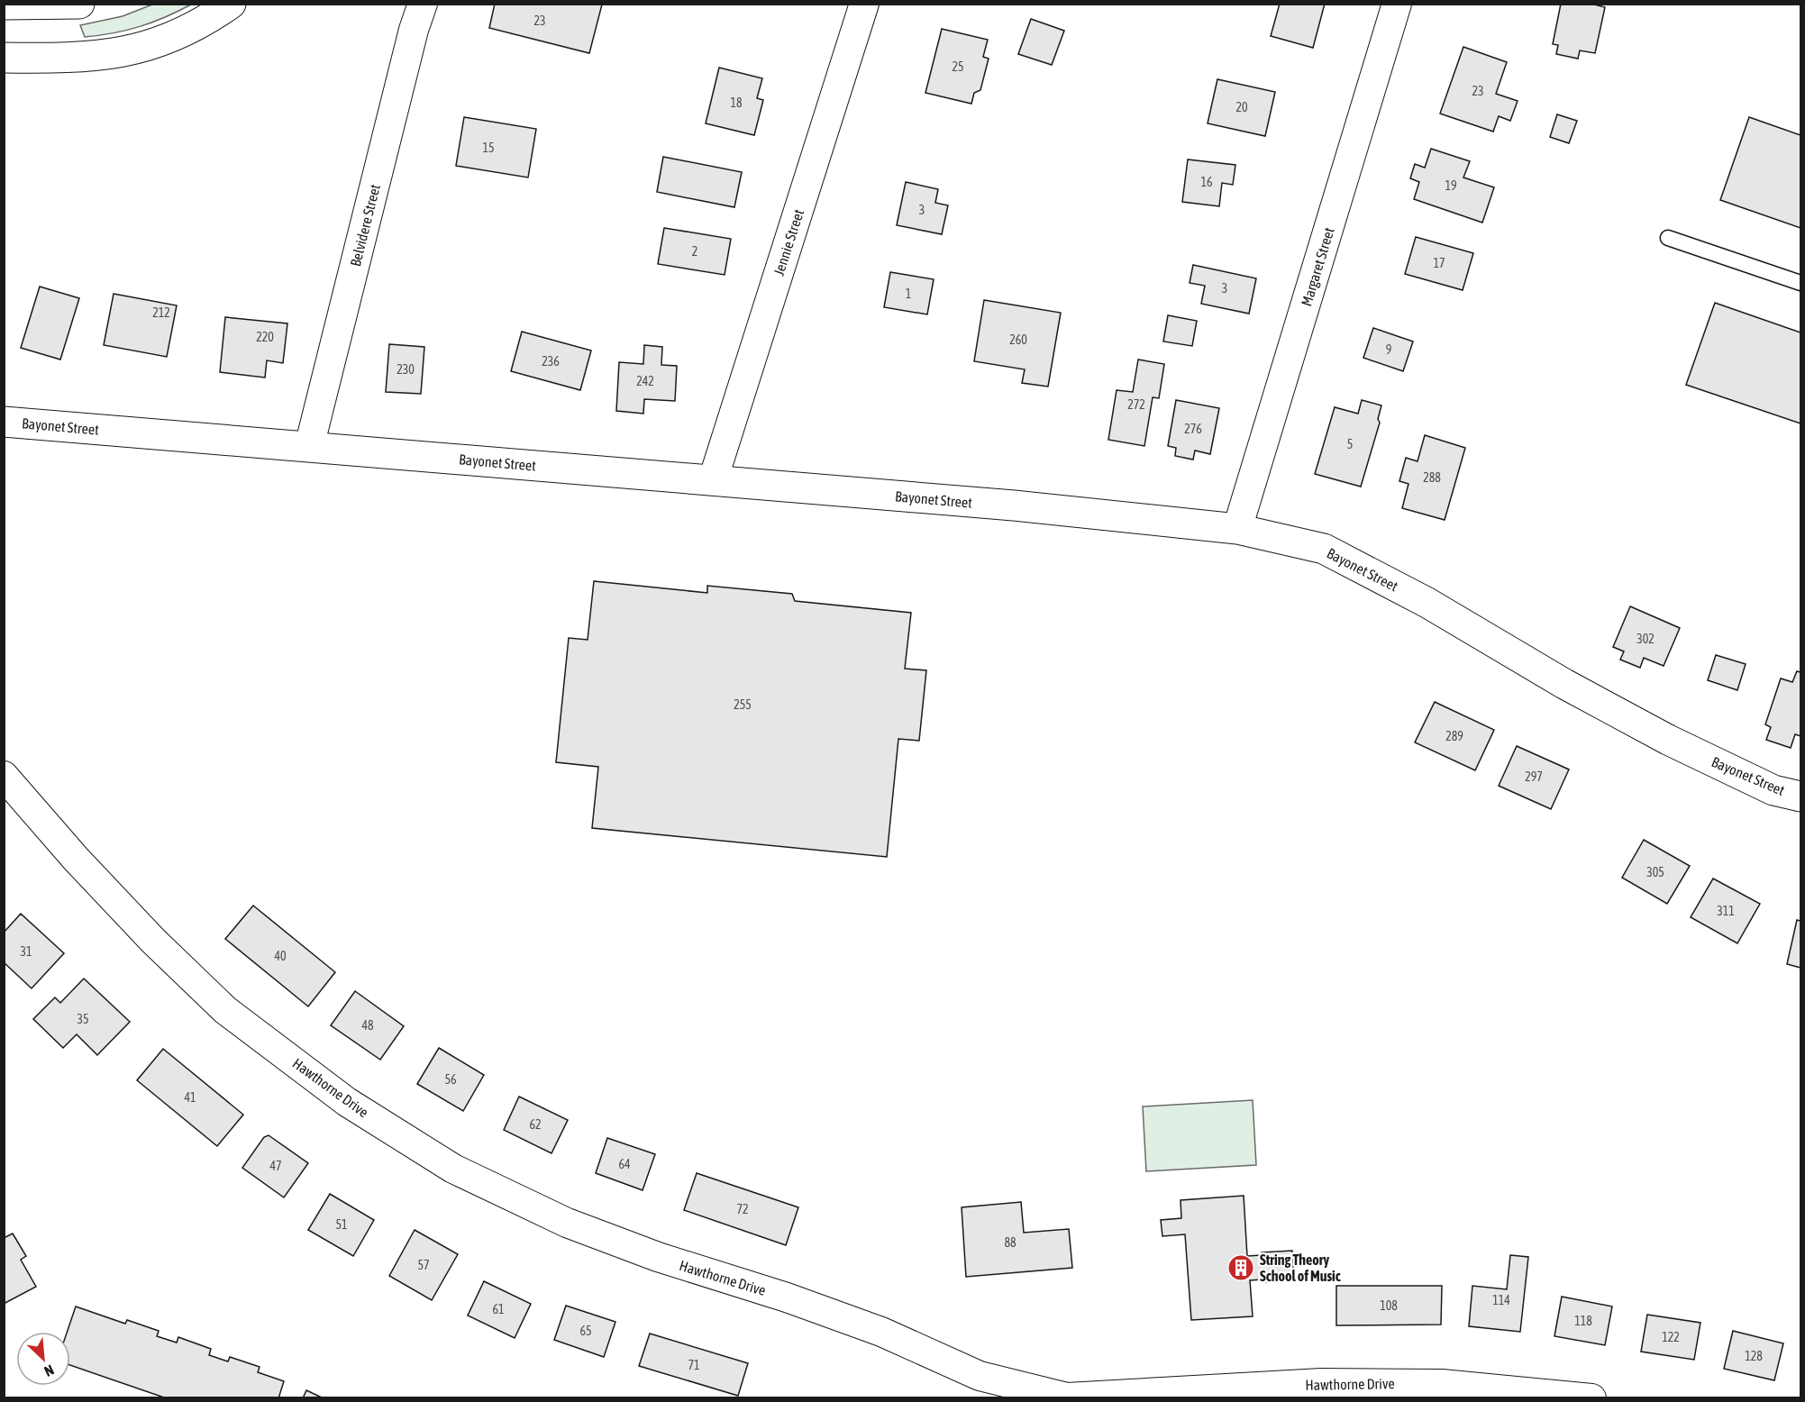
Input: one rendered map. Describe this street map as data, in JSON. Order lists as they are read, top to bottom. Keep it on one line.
{"streets":{"street":["Belvidere Street","Jennie Street","Margaret Street","Bayonet Street","Hawthorne Drive"]},"crossings":[["Belvidere Street","Bayonet Street"],["Jennie Street","Bayonet Street"],["Margaret Street","Bayonet Street"]],"places":{"building":["String Theory School of Music"]},"house_numbers":["23","25","23","18","20","15","16","19","3","2","17","3","1","212","220","260","9","236","230","242","272","276","5","288","302","255","289","297","305","311","31","40","35","48","56","41","62","64","47","72","51","88","57","114","108","61","118","65","122","128","71"],"north":"bottom right"}
